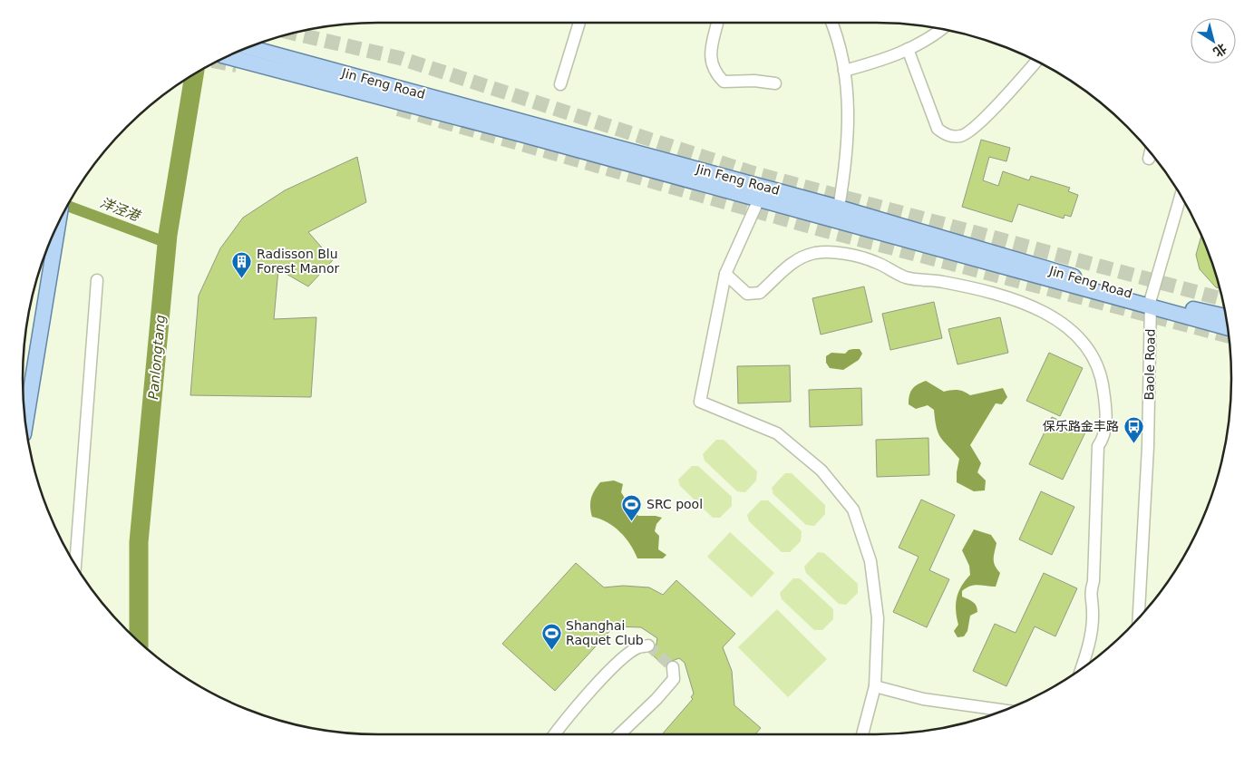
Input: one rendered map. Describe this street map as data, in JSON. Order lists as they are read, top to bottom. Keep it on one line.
{"streets":{"main road":["Jin Feng Road"],"street":["Baole Road"]},"crossings":[["Jin Feng Road","Baole Road"]],"water":["洋泾港","Panlongtang"],"places":{"building":["Radisson Blu Forest Manor"],"bus stop":["保乐路金丰路"],"sports":["SRC pool","Shanghai Raquet Club"]},"north":"bottom right"}
